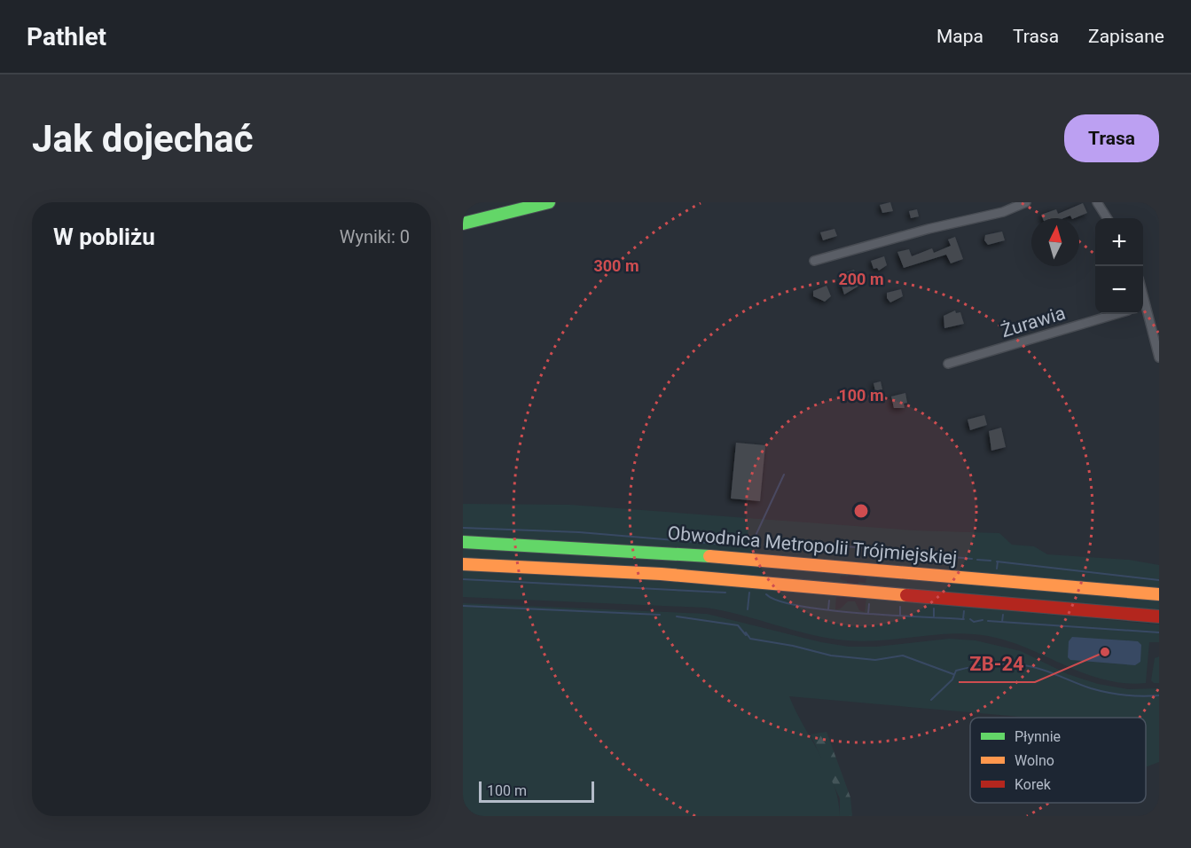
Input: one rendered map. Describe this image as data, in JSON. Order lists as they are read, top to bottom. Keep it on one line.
{"streets":{"main road":["Obwodnica Metropolii Trójmiejskiej"],"street":["Żurawia"]},"places":["ZB-24"],"legend":["Płynnie","Wolno","Korek"],"scale_bar":"100 m","north":"top","page":{"header":"Pathlet","nav":["Mapa","Trasa","Zapisane"],"buttons":"Trasa","title":"Jak dojechać","heading":["W pobliżu","Wyniki: 0"],"map_buttons":["+","−"],"scale":"100 m"},"rings":["300 m","200 m","100 m"]}
